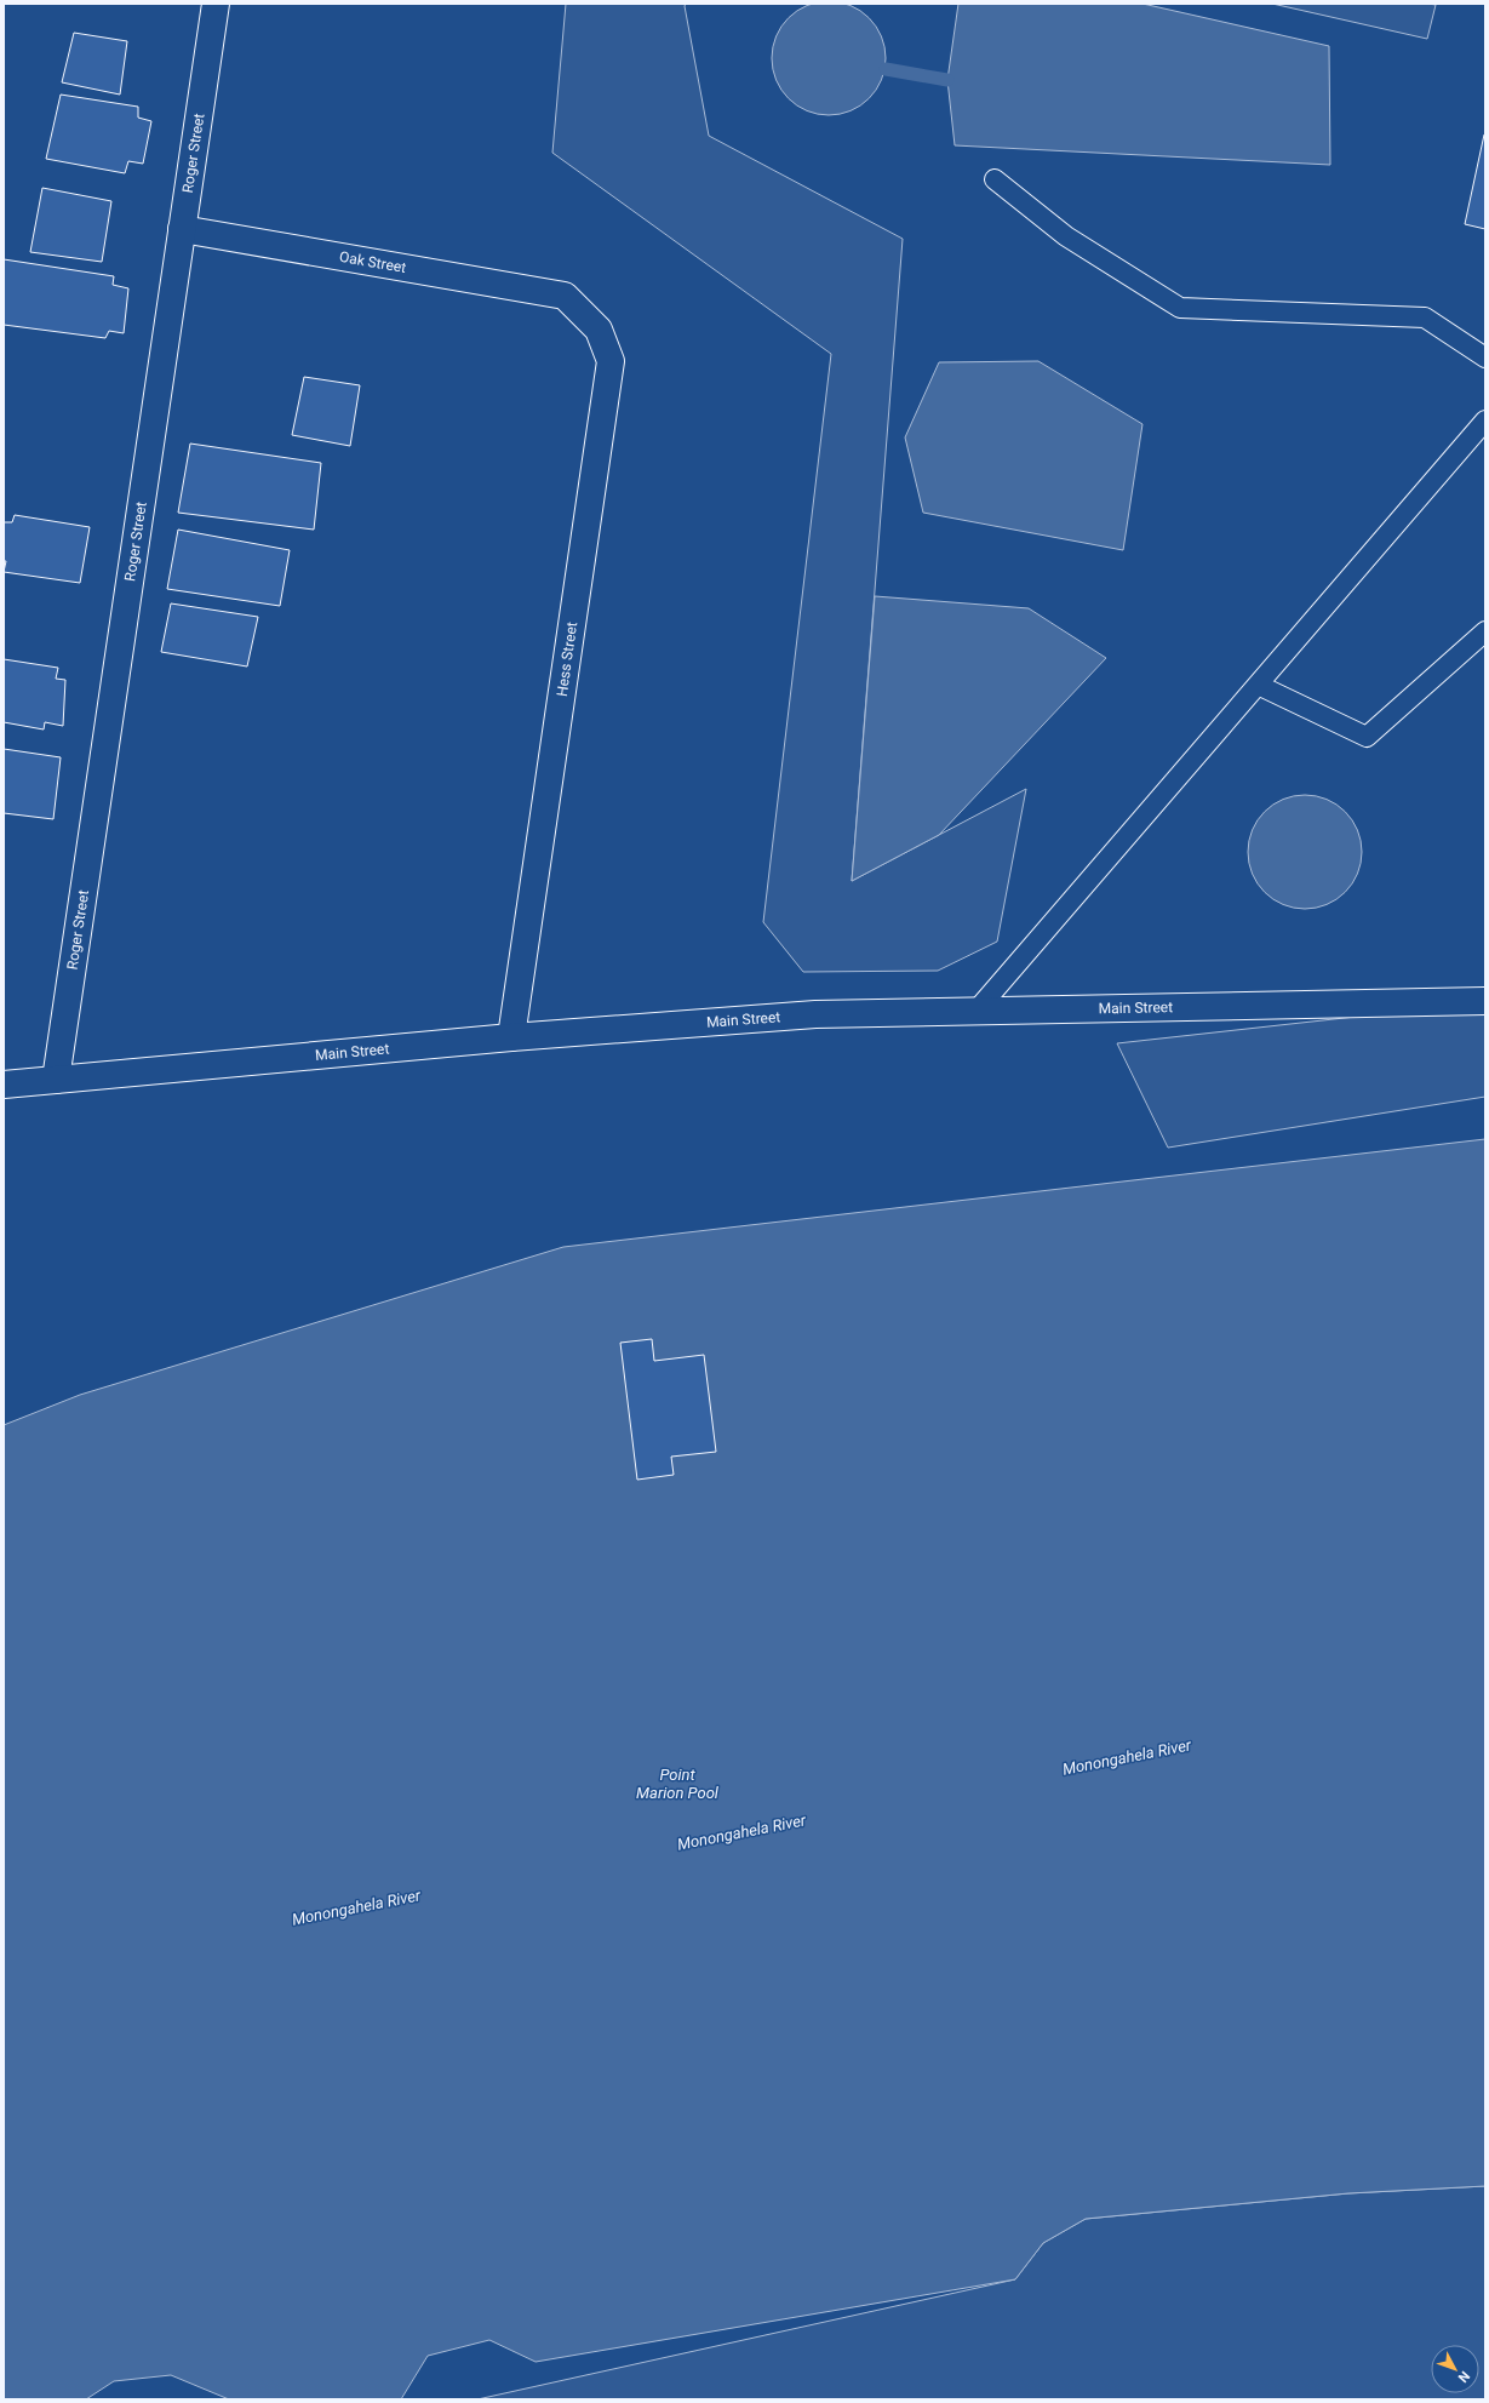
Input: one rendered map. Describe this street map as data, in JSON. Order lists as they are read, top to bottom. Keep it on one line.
{"streets":{"street":["Roger Street","Oak Street","Hess Street","Main Street"]},"crossings":[["Roger Street","Oak Street"],["Roger Street","Main Street"],["Oak Street","Hess Street"],["Hess Street","Main Street"]],"water":["Monongahela River","Point Marion Pool"],"north":"bottom right"}
